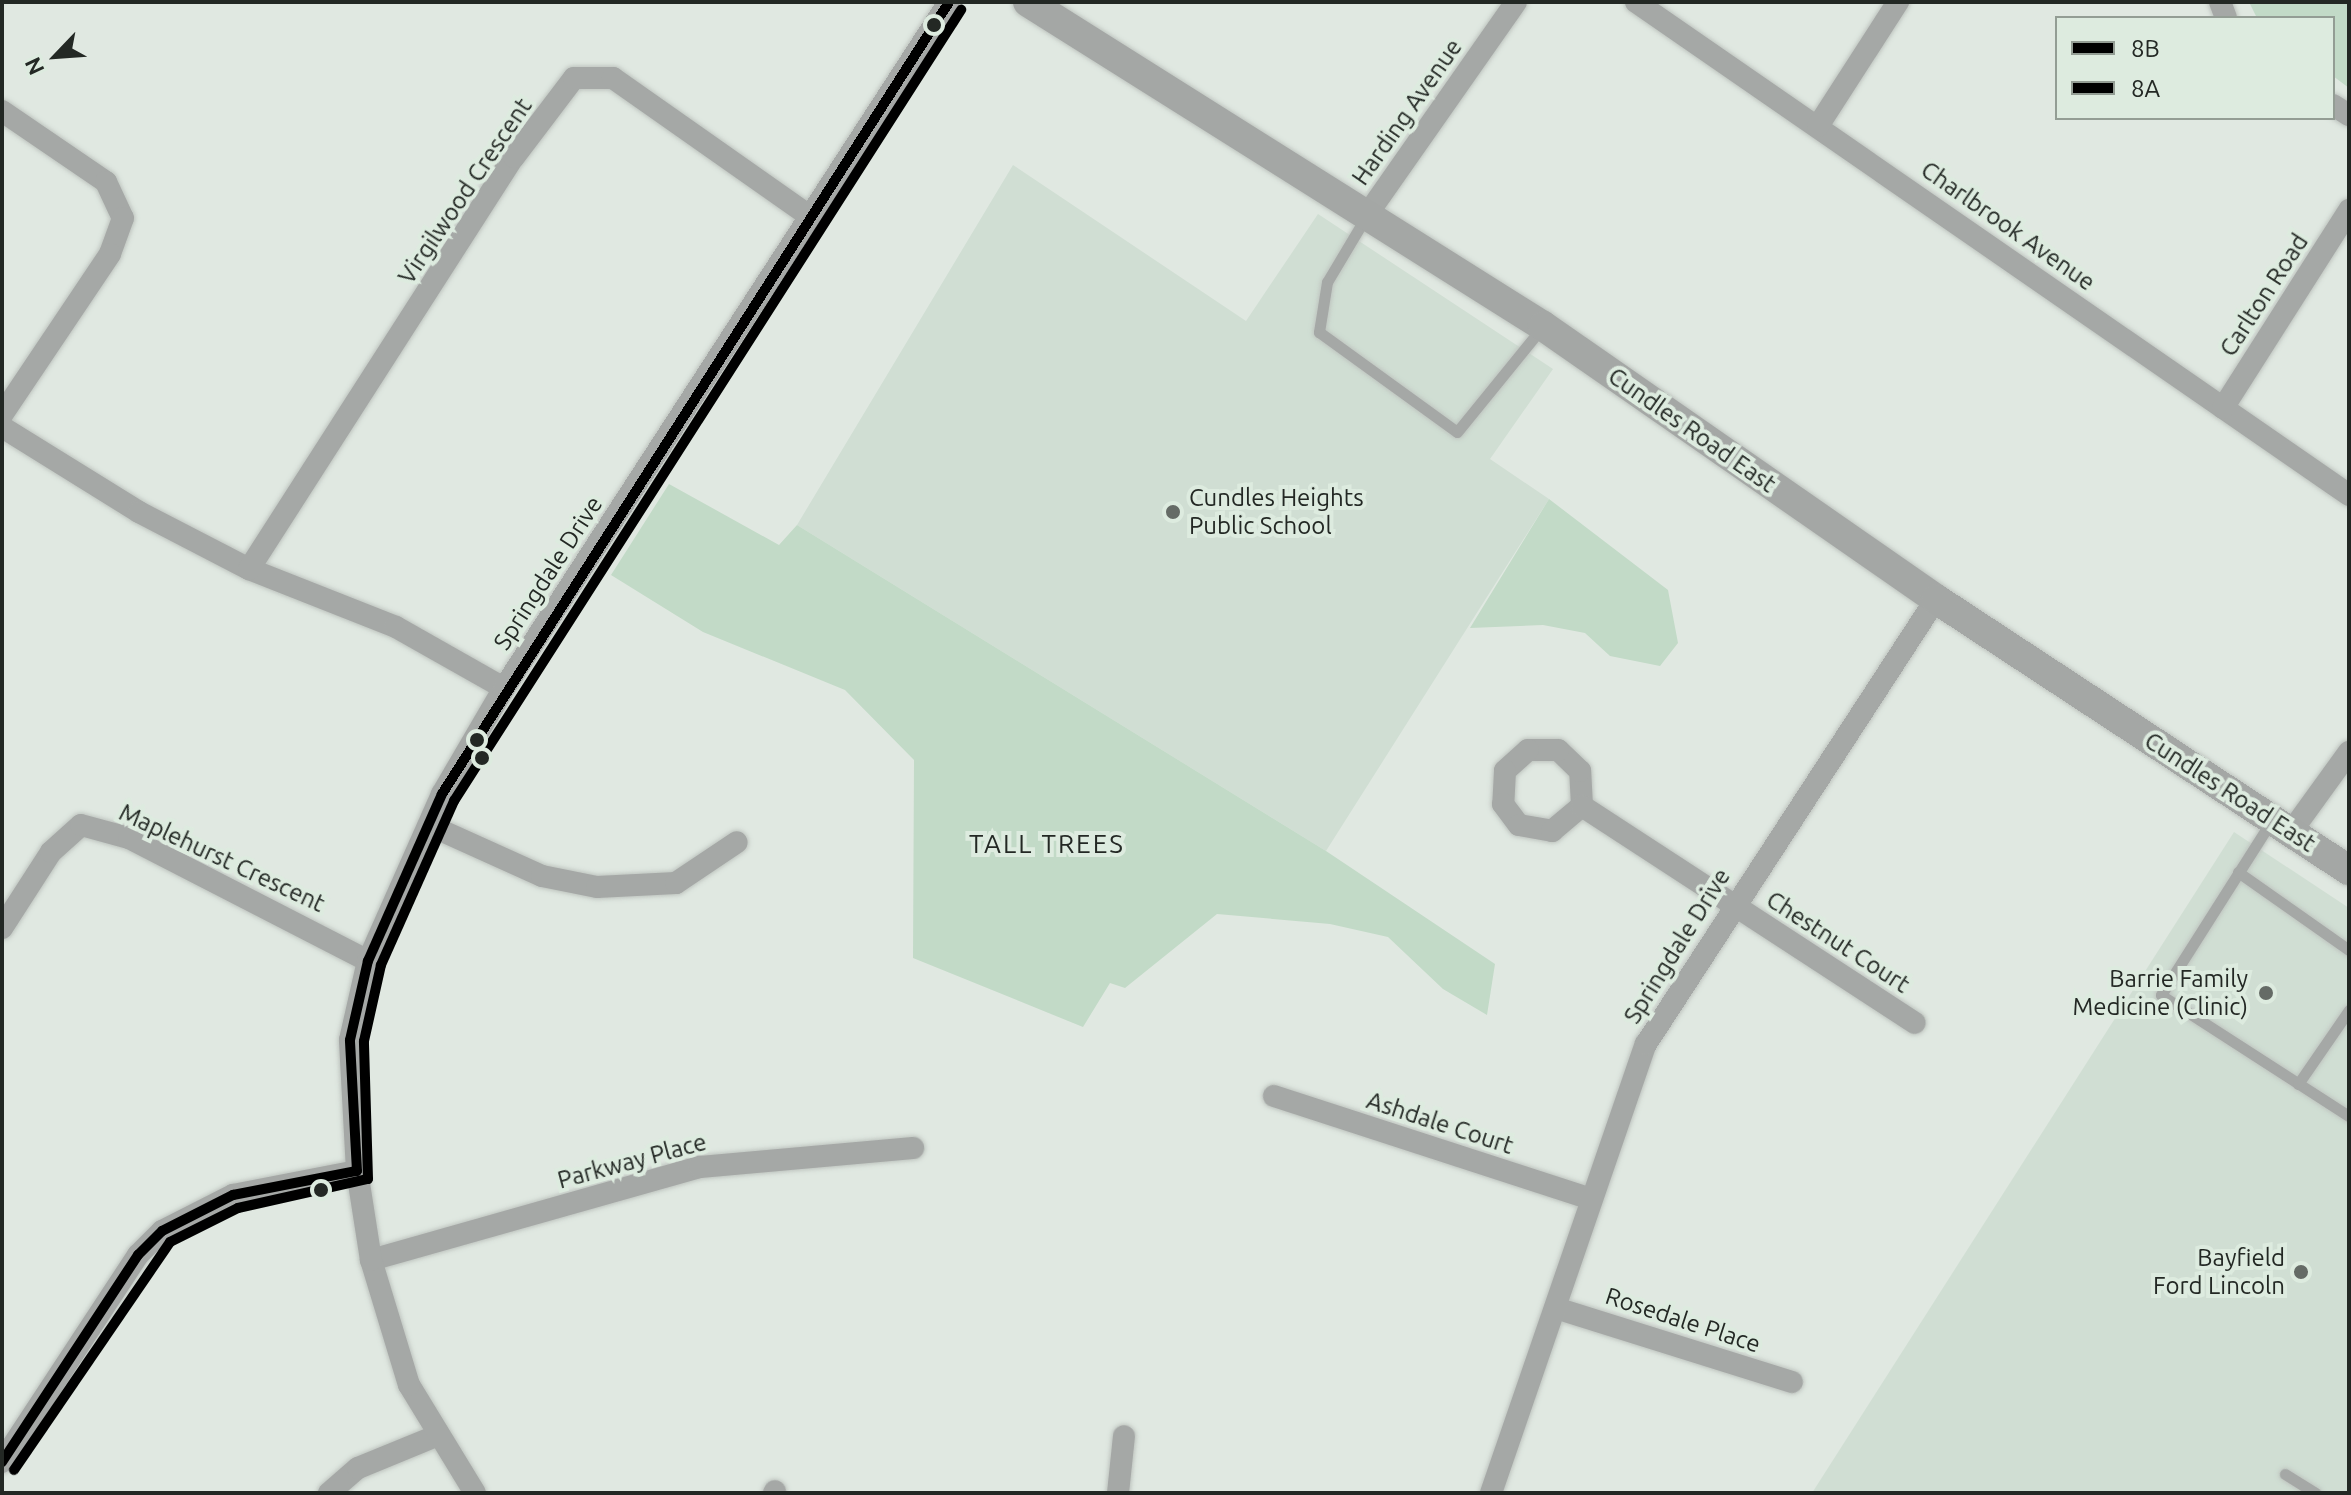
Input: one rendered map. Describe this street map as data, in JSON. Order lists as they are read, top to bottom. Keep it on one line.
{"streets":{"main road":["Cundles Road East"],"street":["Harding Avenue","Virgilwood Crescent","Charlbrook Avenue","Carlton Road","Springdale Drive","Maplehurst Crescent","Chestnut Court","Ashdale Court","Parkway Place","Rosedale Place"]},"crossings":[["Harding Avenue","Cundles Road East"],["Virgilwood Crescent","Springdale Drive"],["Charlbrook Avenue","Carlton Road"],["Cundles Road East","Springdale Drive"],["Springdale Drive","Maplehurst Crescent"],["Springdale Drive","Chestnut Court"],["Springdale Drive","Ashdale Court"],["Springdale Drive","Parkway Place"],["Springdale Drive","Rosedale Place"]],"districts":["TALL TREES"],"places":["Cundles Heights Public School","Barrie Family Medicine (Clinic)","Bayfield Ford Lincoln"],"lines":["transit line 8B","transit line 8A"],"legend":["8B","8A"],"north":"bottom left"}
